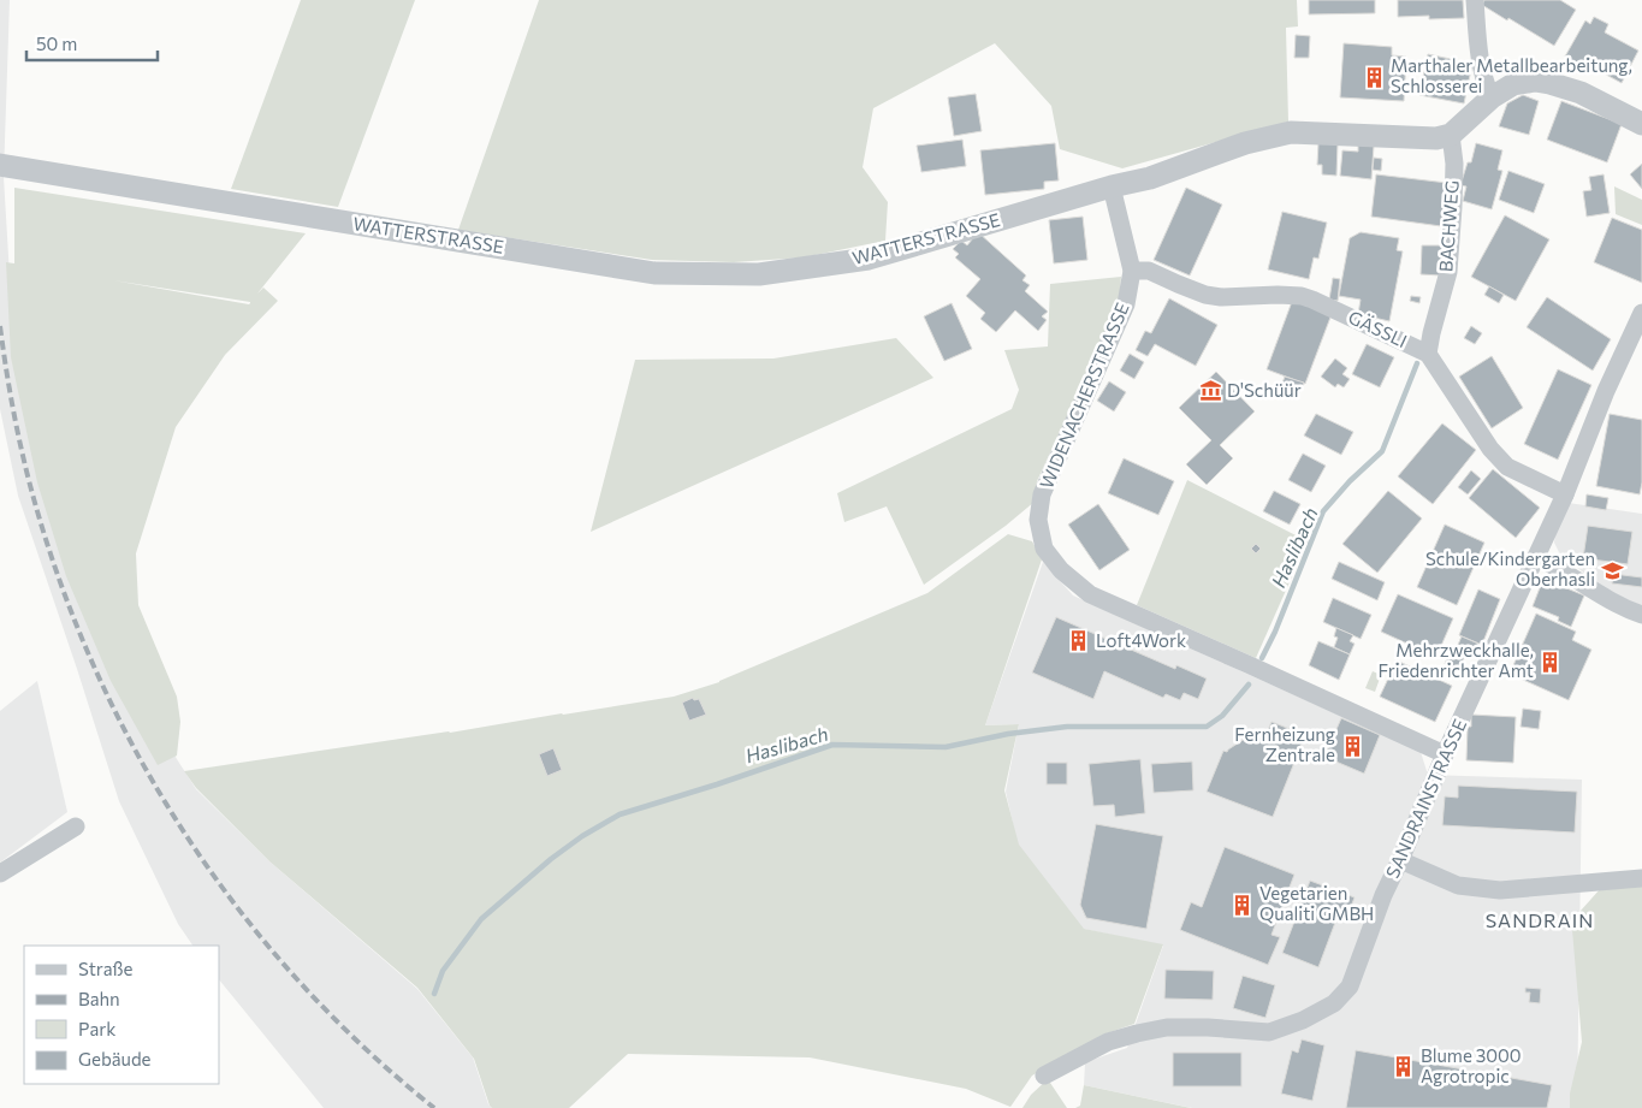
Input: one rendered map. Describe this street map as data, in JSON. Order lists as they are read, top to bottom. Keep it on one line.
{"streets":{"street":["BACHWEG","WATTERSTRASSE","GÄSSLI","WIDENACHERSTRASSE","SANDRAINSTRASSE"]},"crossings":[["BACHWEG","WATTERSTRASSE"],["BACHWEG","GÄSSLI"],["WATTERSTRASSE","WIDENACHERSTRASSE"],["GÄSSLI","WIDENACHERSTRASSE"],["GÄSSLI","SANDRAINSTRASSE"],["WIDENACHERSTRASSE","SANDRAINSTRASSE"]],"districts":["SANDRAIN"],"water":["Haslibach"],"places":{"building":["Marthaler Metallbearbeitung, Schlosserei","Loft4Work","Mehrzweckhalle, Friedenrichter Amt","Fernheizung Zentrale","Vegetarien Qualiti GMBH","Blume 3000 Agrotropic"],"museum":["D'Schüür"],"school or university":["Schule/Kindergarten Oberhasli"]},"legend":["Straße","Bahn","Park","Gebäude"],"scale_bar":"50 m"}
